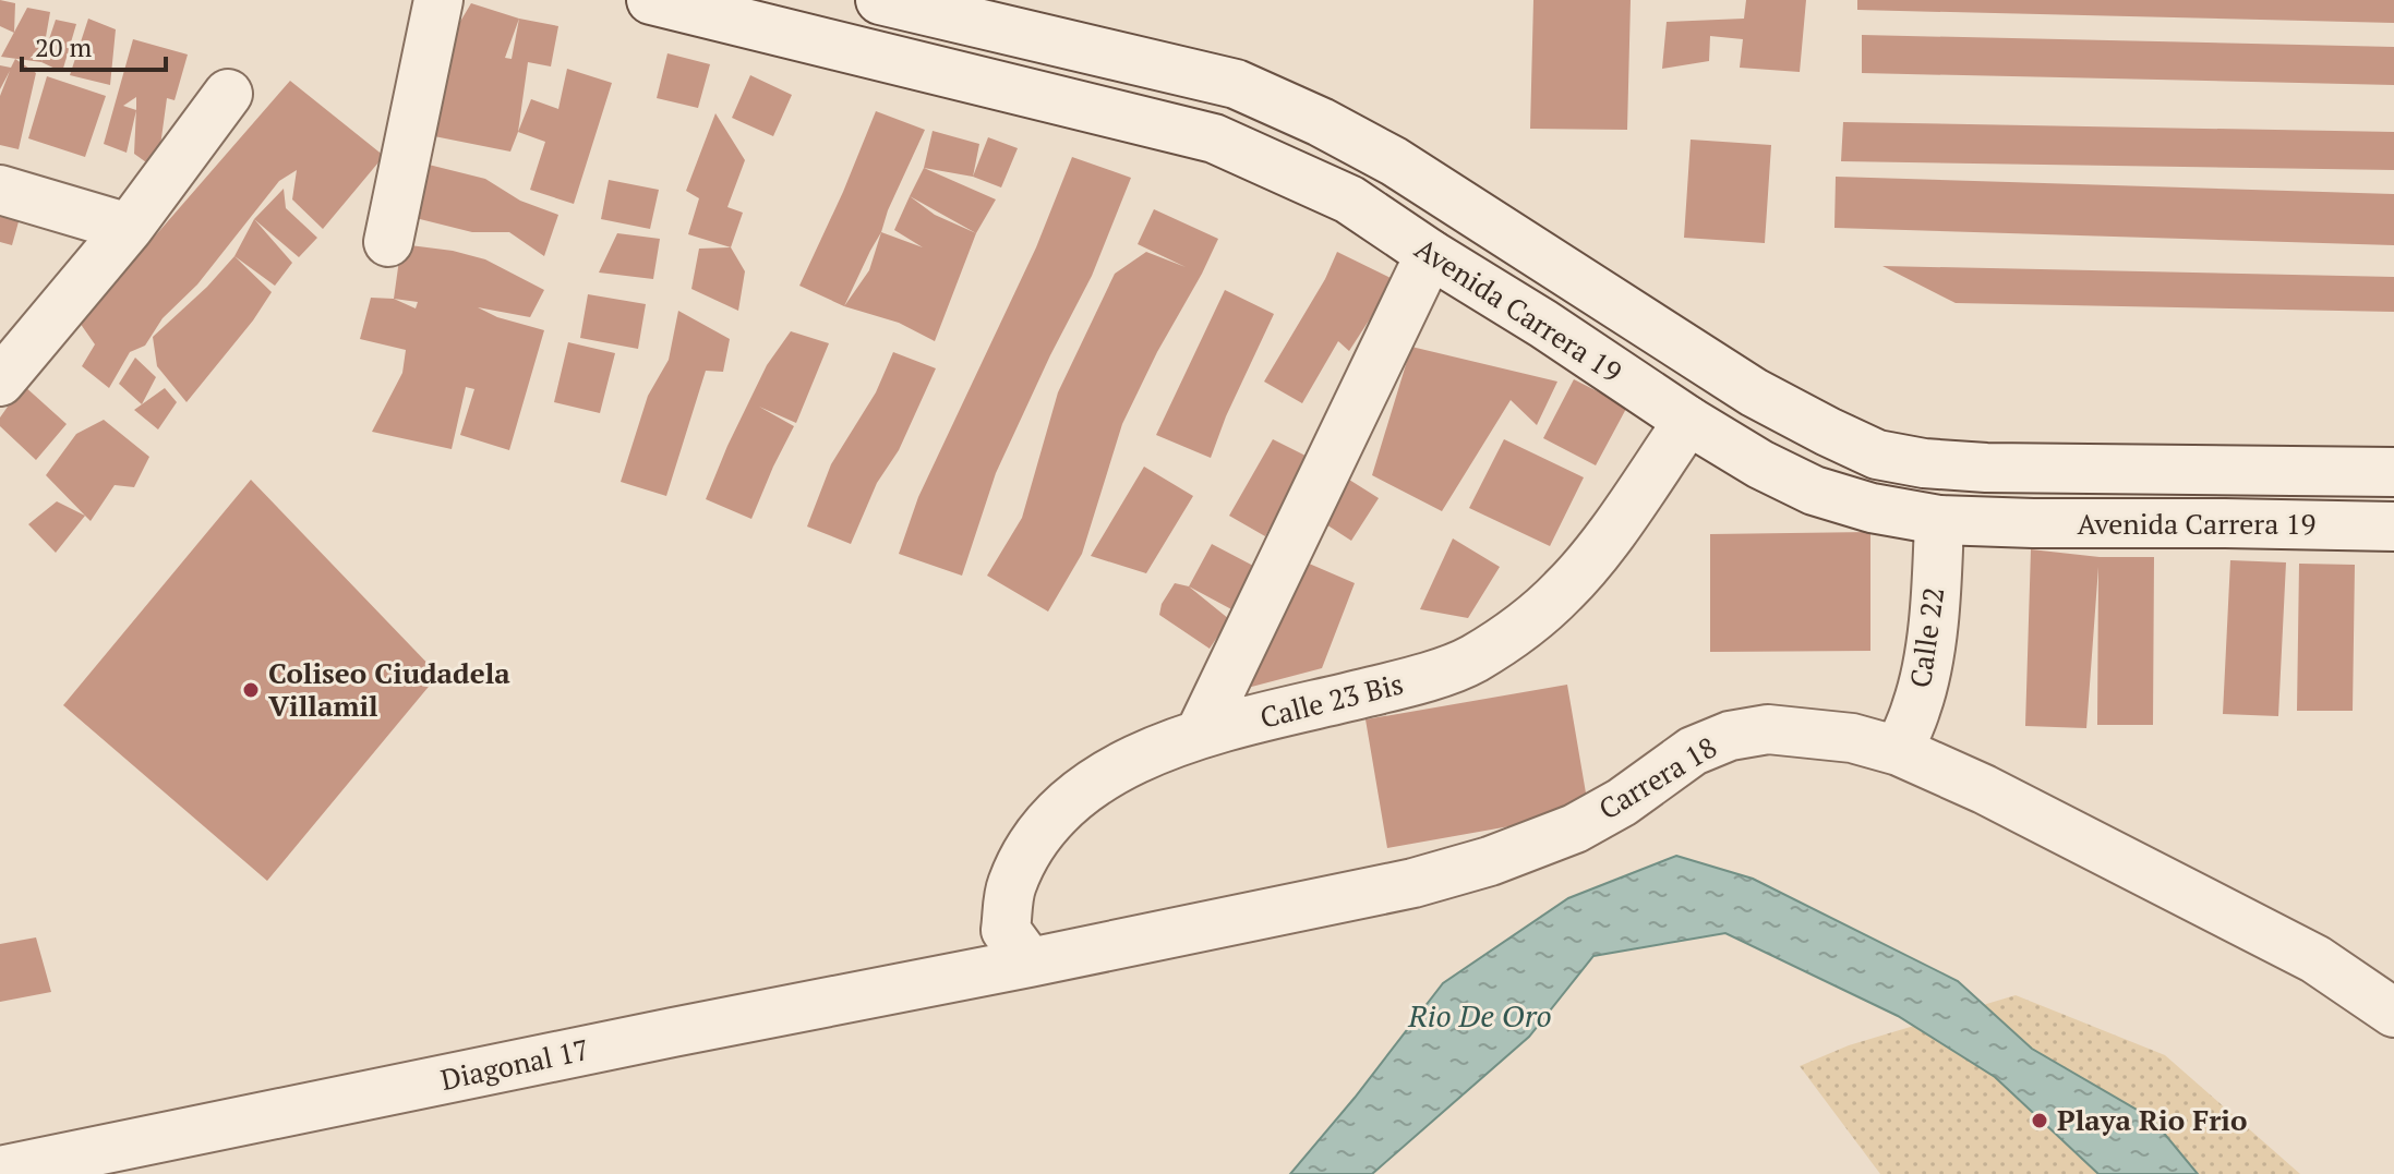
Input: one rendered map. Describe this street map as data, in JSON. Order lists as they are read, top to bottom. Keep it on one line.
{"streets":{"street":["Avenida Carrera 19","Calle 22","Calle 23 Bis","Carrera 18","Diagonal 17"]},"crossings":[["Avenida Carrera 19","Calle 22"],["Avenida Carrera 19","Calle 23 Bis"],["Calle 22","Carrera 18"],["Calle 23 Bis","Carrera 18"],["Calle 23 Bis","Diagonal 17"],["Carrera 18","Diagonal 17"]],"water":["Rio De Oro"],"places":["Coliseo Ciudadela Villamil","Playa Rio Frio"],"scale_bar":"20 m"}
